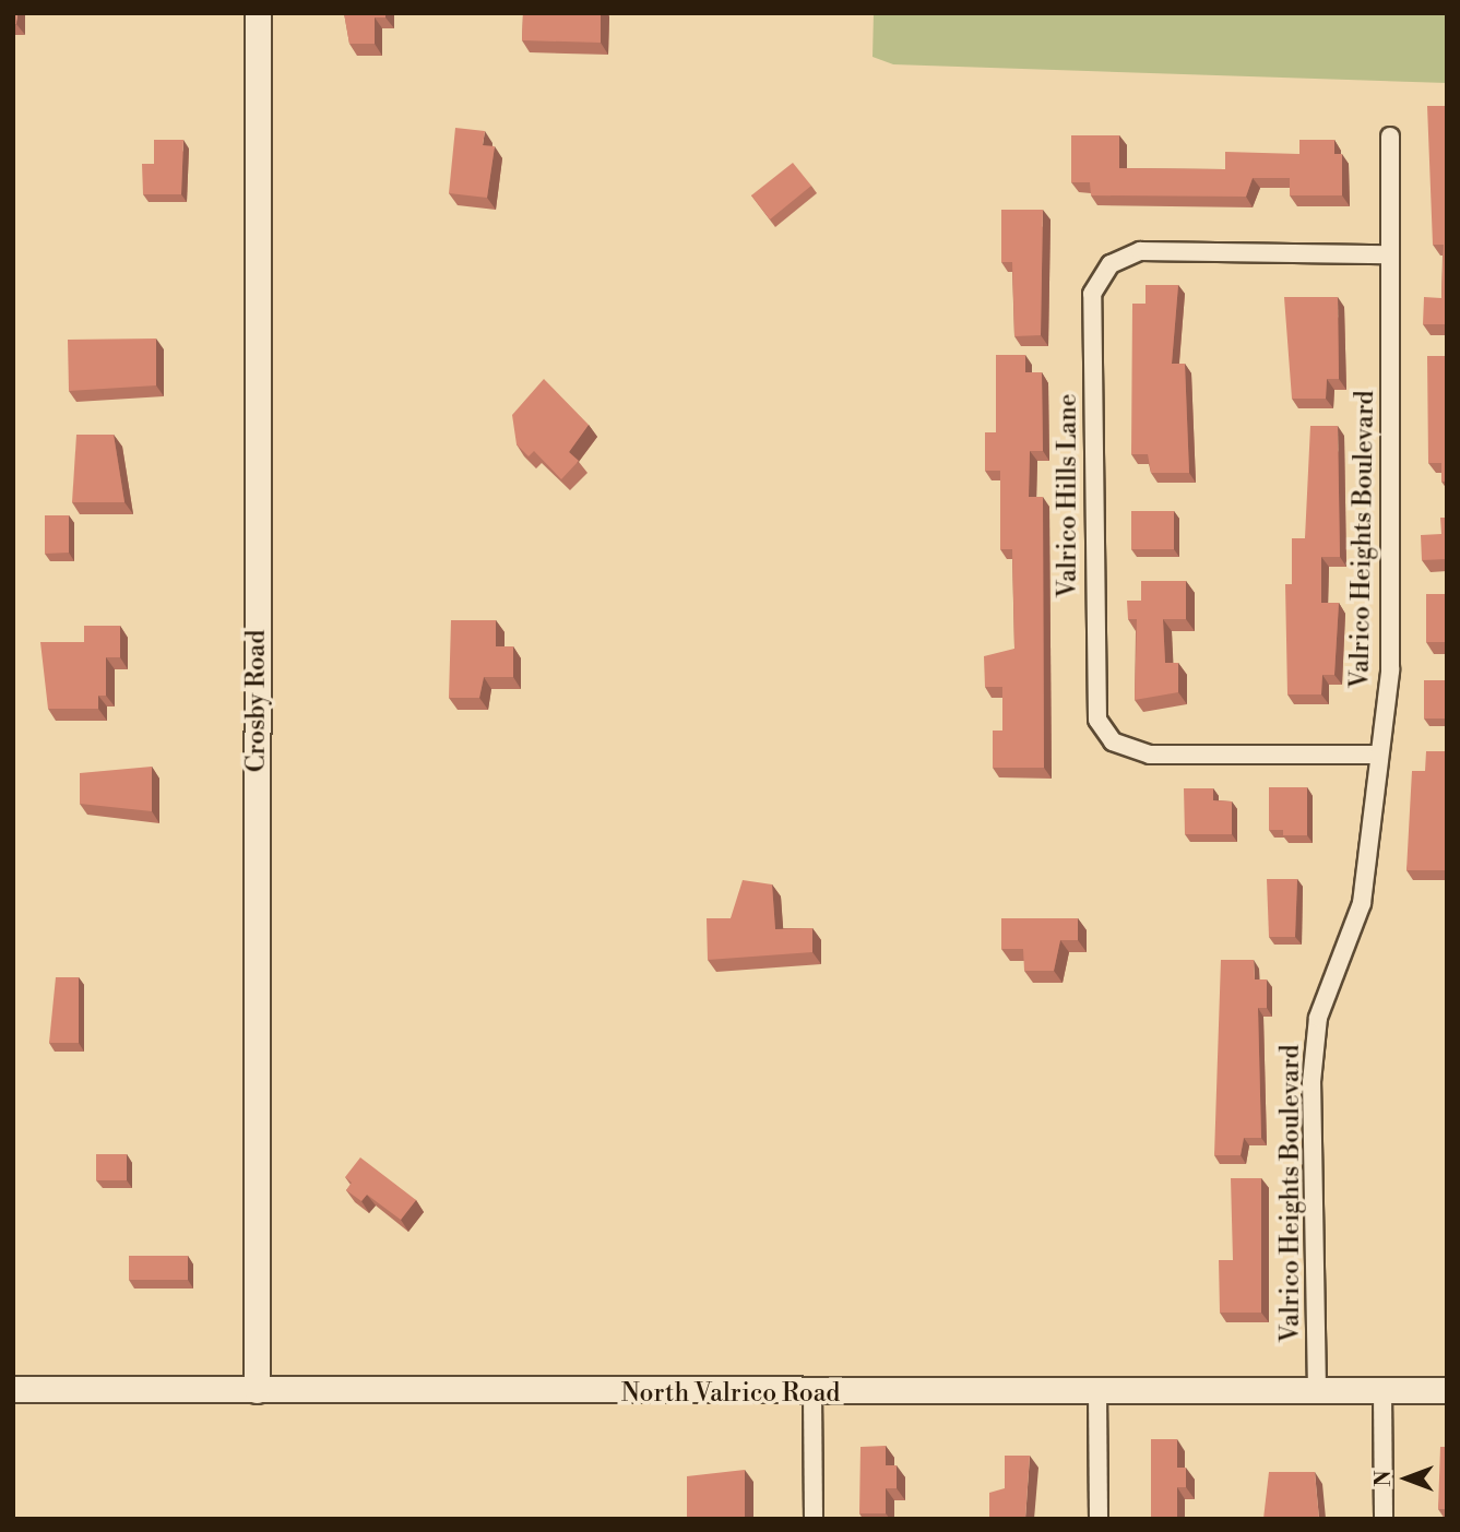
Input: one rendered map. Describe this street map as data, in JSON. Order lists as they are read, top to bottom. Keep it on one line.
{"streets":{"street":["Valrico Hills Lane","Valrico Heights Boulevard","Crosby Road","North Valrico Road"]},"crossings":[["Valrico Hills Lane","Valrico Heights Boulevard"],["Valrico Heights Boulevard","North Valrico Road"],["Crosby Road","North Valrico Road"]],"north":"left"}
